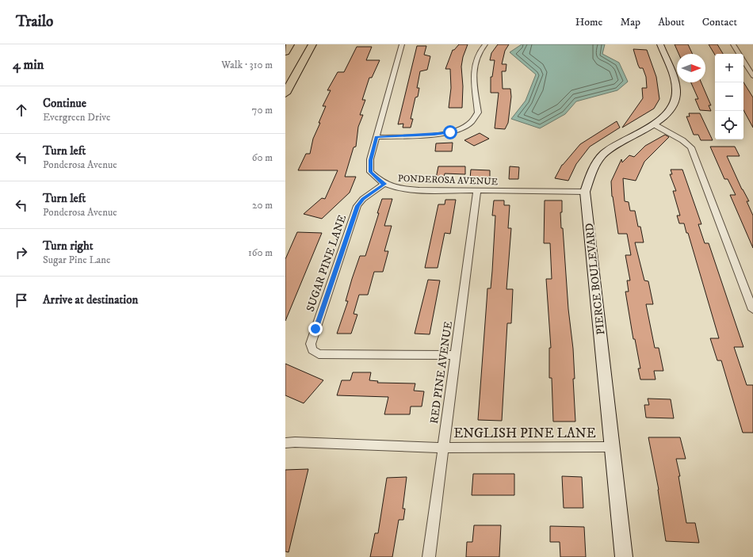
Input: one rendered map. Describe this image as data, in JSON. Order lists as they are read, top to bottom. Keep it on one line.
{"streets":{"street":["PONDEROSA AVENUE","SUGAR PINE LANE","PIERCE BOULEVARD","RED PINE AVENUE","ENGLISH PINE LANE"]},"crossings":[["PONDEROSA AVENUE","SUGAR PINE LANE"],["PONDEROSA AVENUE","PIERCE BOULEVARD"],["PONDEROSA AVENUE","RED PINE AVENUE"],["SUGAR PINE LANE","RED PINE AVENUE"],["PIERCE BOULEVARD","ENGLISH PINE LANE"],["RED PINE AVENUE","ENGLISH PINE LANE"]],"north":"right","page":{"header":"Trailo","nav":["Home","Map","About","Contact"],"heading":["4 min","Walk · 310 m"],"map_buttons":["+","−"],"list":[["Continue","Evergreen Drive","70 m"],["Turn left","Ponderosa Avenue","60 m"],["Turn left","Ponderosa Avenue","20 m"],["Turn right","Sugar Pine Lane","160 m"],"Arrive at destination"]}}
